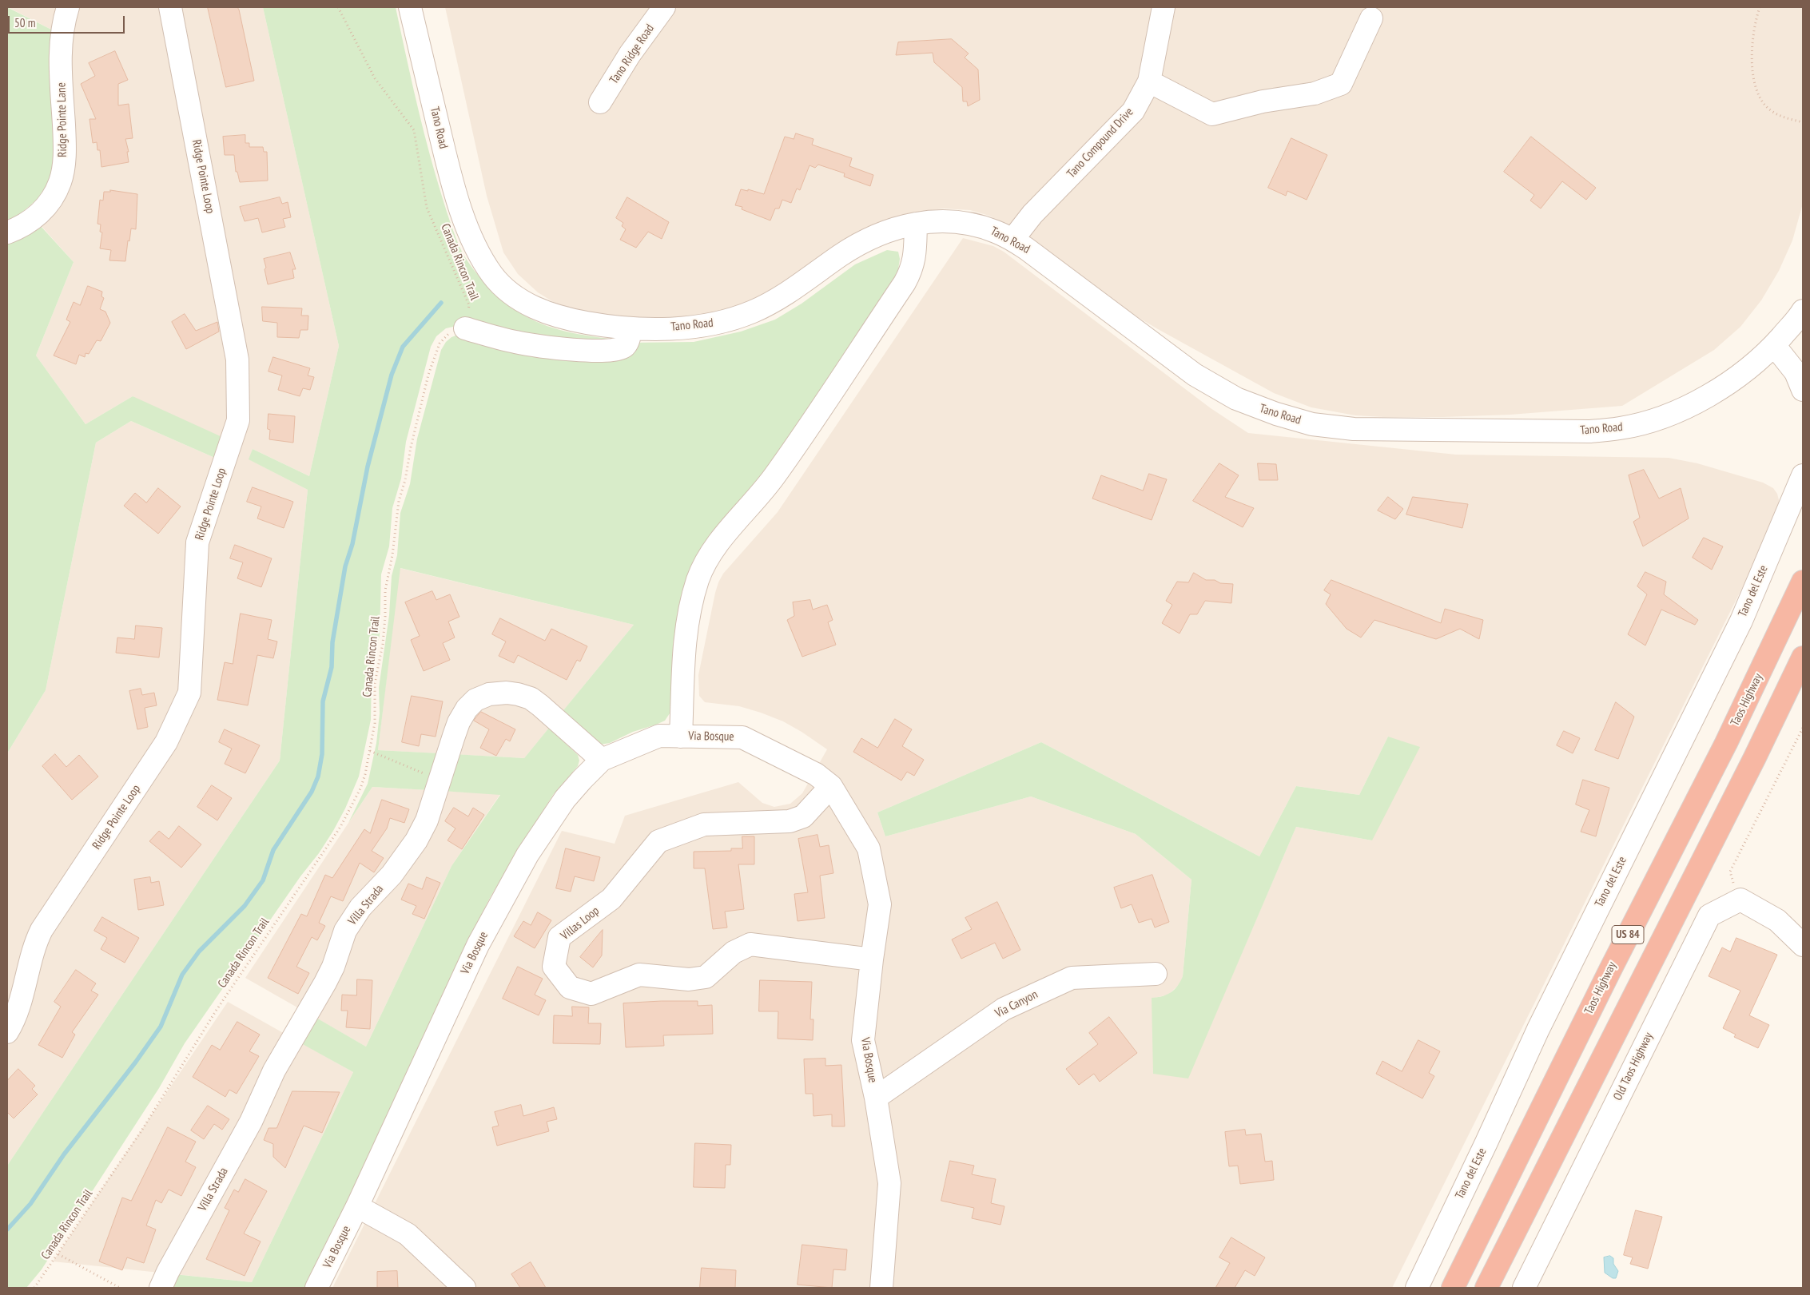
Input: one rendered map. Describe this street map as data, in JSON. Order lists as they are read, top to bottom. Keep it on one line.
{"streets":{"highway":["Taos Highway","US 84"],"street":["Tano Ridge Road","Ridge Pointe Lane","Tano Road","Tano Compound Drive","Ridge Pointe Loop","Tano del Este","Via Bosque","Villa Strada","Villas Loop","Via Canyon","Old Taos Highway"],"path":["Canada Rincon Trail"]},"crossings":[["Tano Road","Tano Compound Drive"],["Via Bosque","Villa Strada"],["Via Bosque","Villas Loop"],["Via Bosque","Via Canyon"]],"scale_bar":"50 m"}
